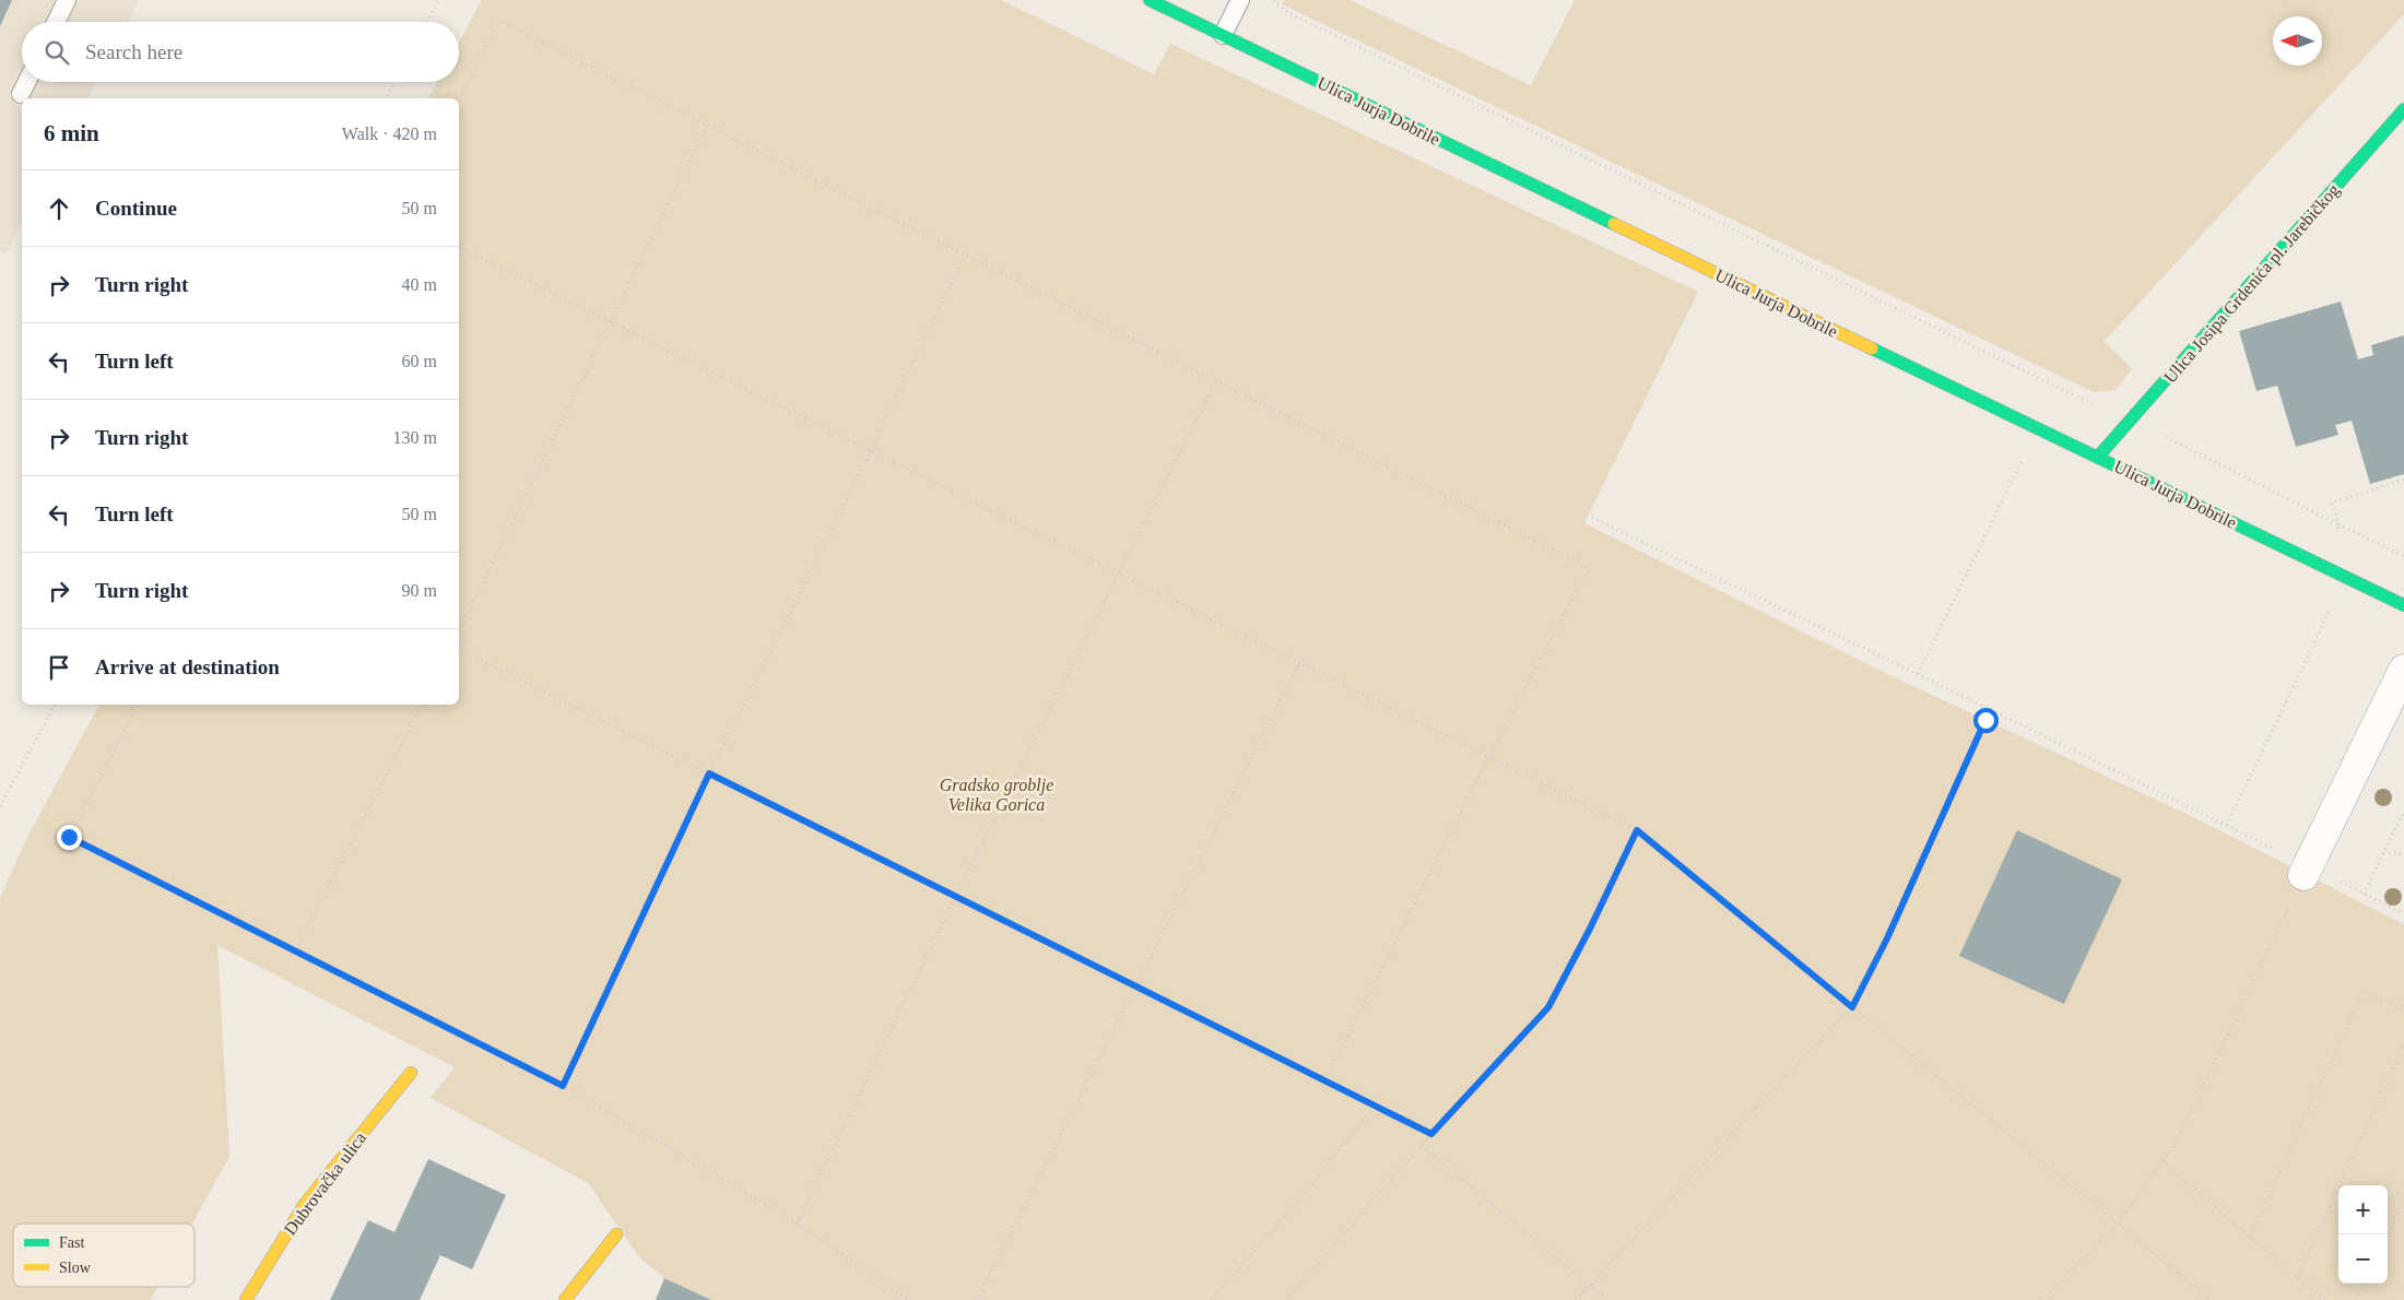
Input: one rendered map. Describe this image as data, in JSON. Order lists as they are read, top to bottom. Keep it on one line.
{"streets":{"street":["Ulica Jurja Dobrile","Ulica Josipa Grdenića pl. Jarebičkog","Dubrovačka ulica"]},"crossings":[["Ulica Jurja Dobrile","Ulica Josipa Grdenića pl. Jarebičkog"]],"parks":["Gradsko groblje Velika Gorica"],"legend":["Fast","Slow"],"north":"left","page":{"search":"Search here","heading":["6 min","Walk · 420 m"],"list":[["Continue","50 m"],["Turn right","40 m"],["Turn left","60 m"],["Turn right","130 m"],["Turn left","50 m"],["Turn right","90 m"],"Arrive at destination"],"map_buttons":["+","−"]}}
